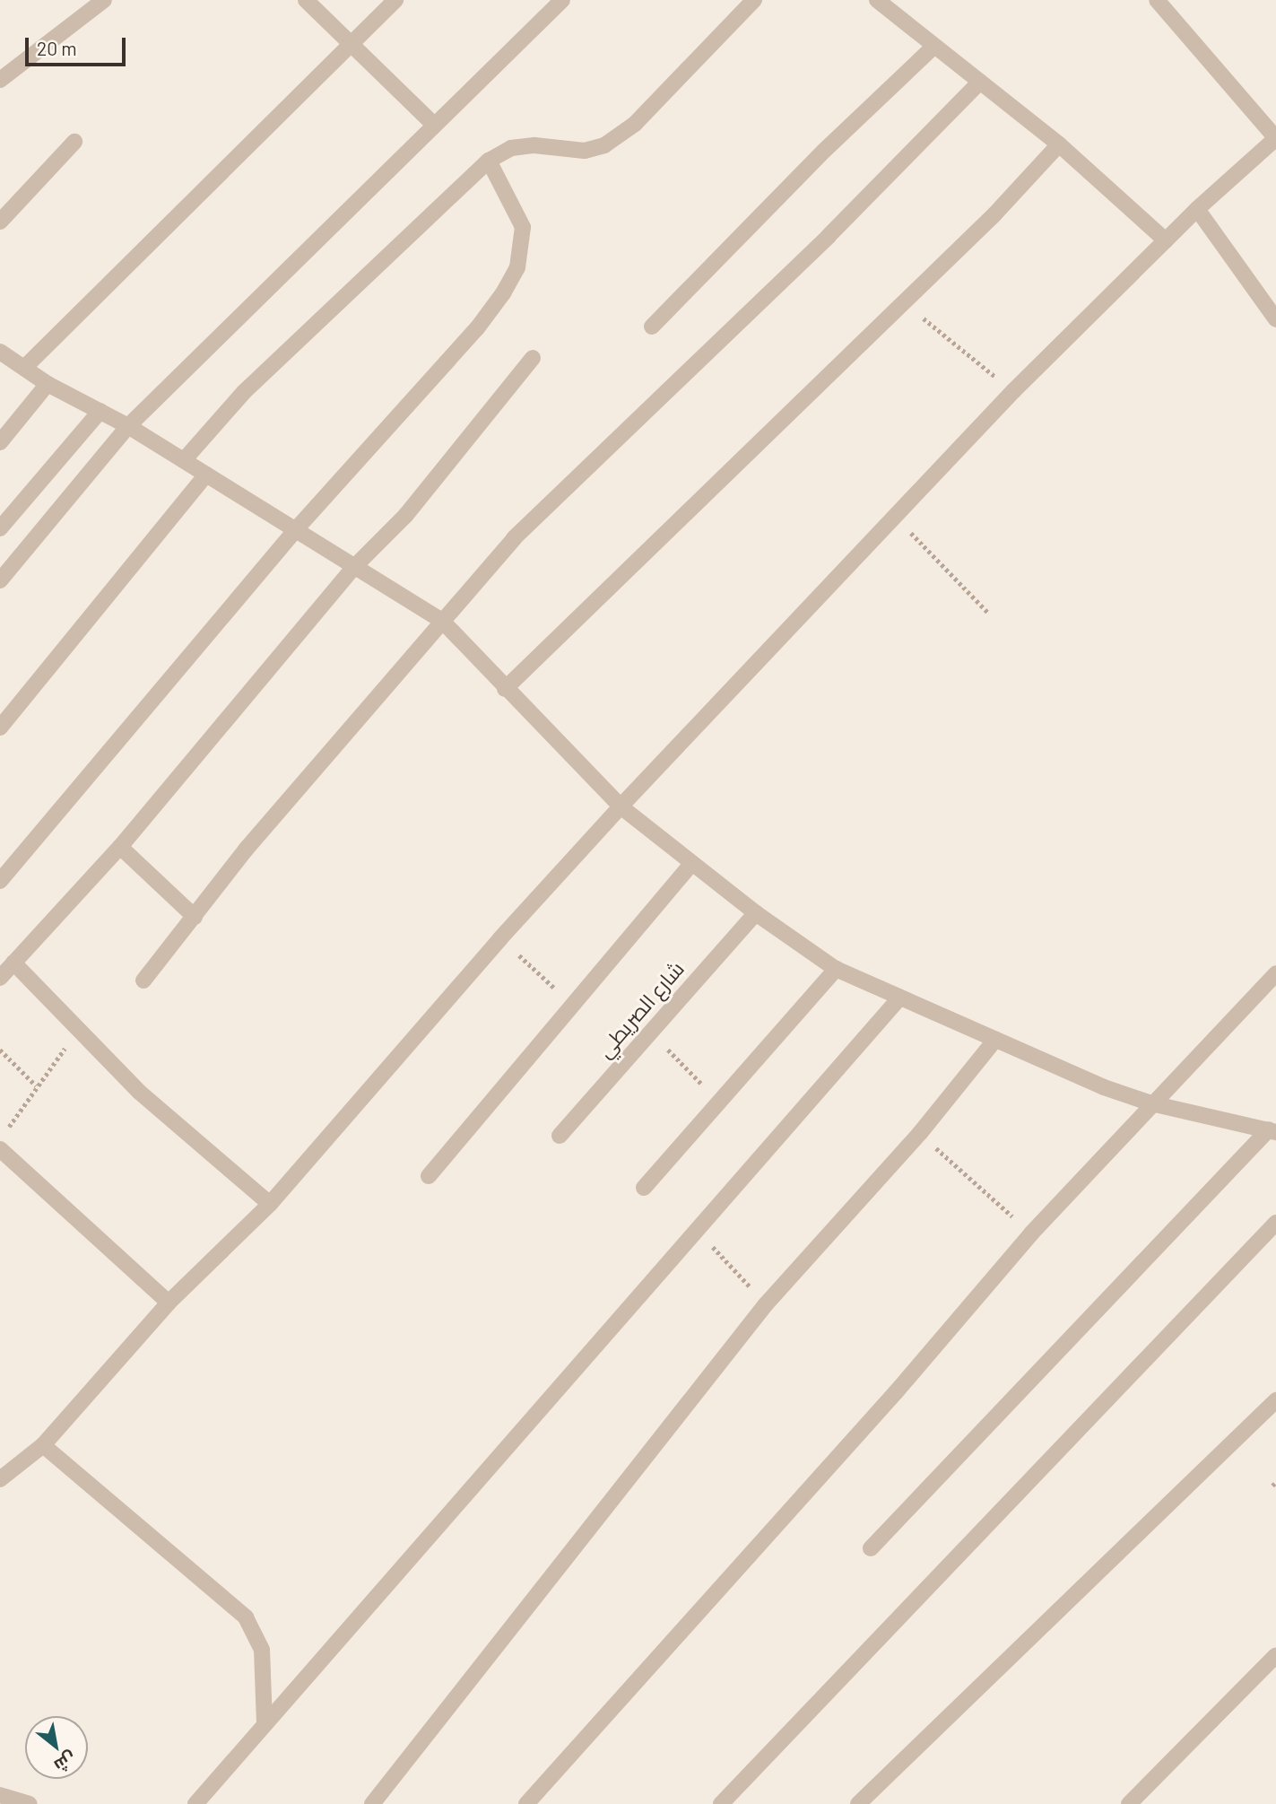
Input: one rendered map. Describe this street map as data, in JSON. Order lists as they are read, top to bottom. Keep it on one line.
{"streets":{"street":["شارع الصريطي"]},"scale_bar":"20 m","north":"bottom right"}
